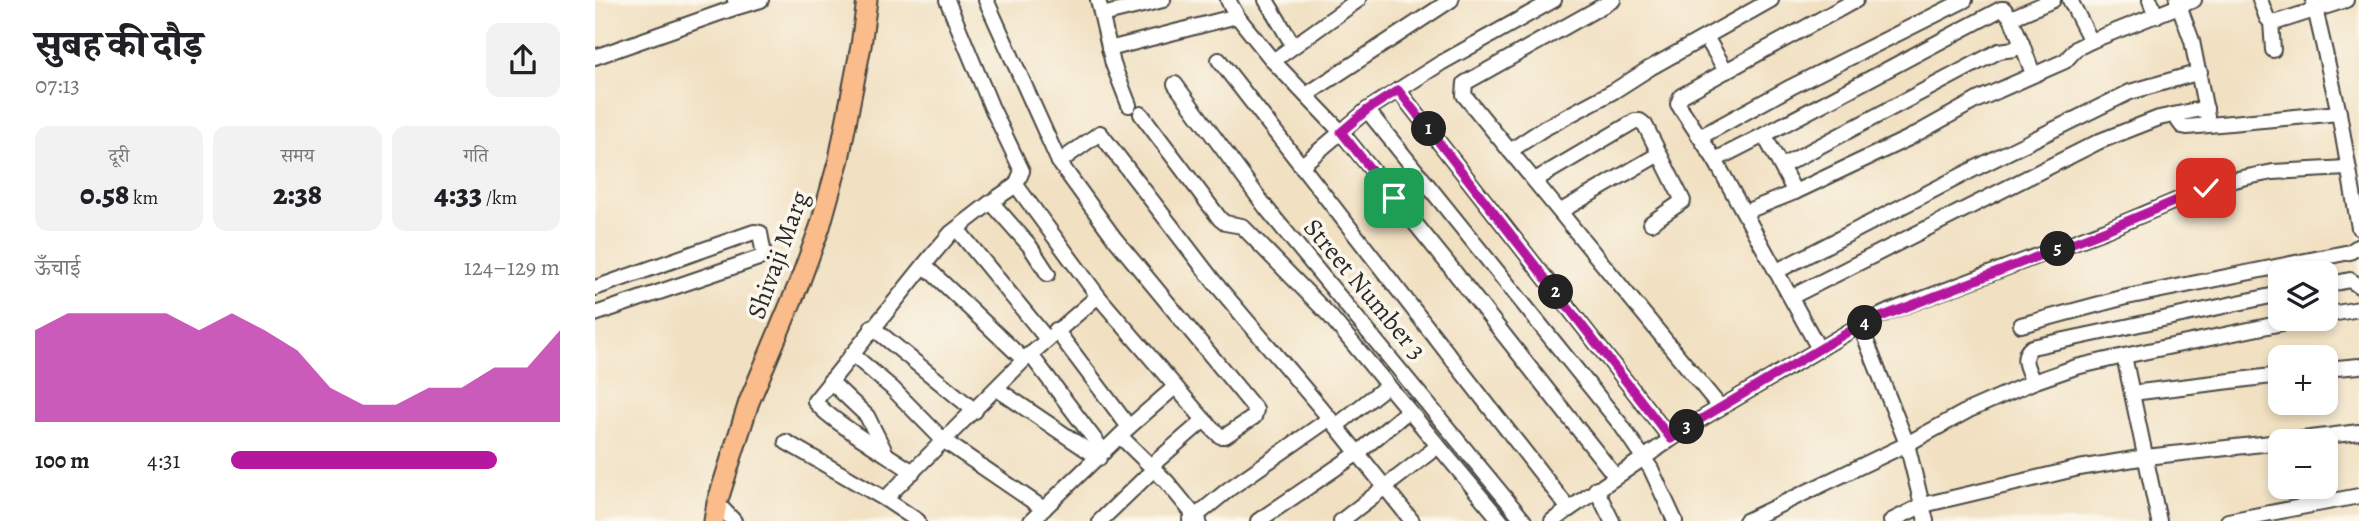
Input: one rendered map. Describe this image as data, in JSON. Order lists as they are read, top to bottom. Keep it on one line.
{"streets":{"main road":["Shivaji Marg"],"street":["Street Number 3"]},"page":{"heading":["सुबह की दौड़","07:13"],"pins":["1","5","2","4","3"],"stats":[["दूरी","0.58 km"],["समय","2:38"],["गति","4:33 /km"]],"chart":["ऊँचाई","124–129 m"],"map_buttons":["+","−"],"list":[{"name":"100 m","note":"4:31"}]}}
